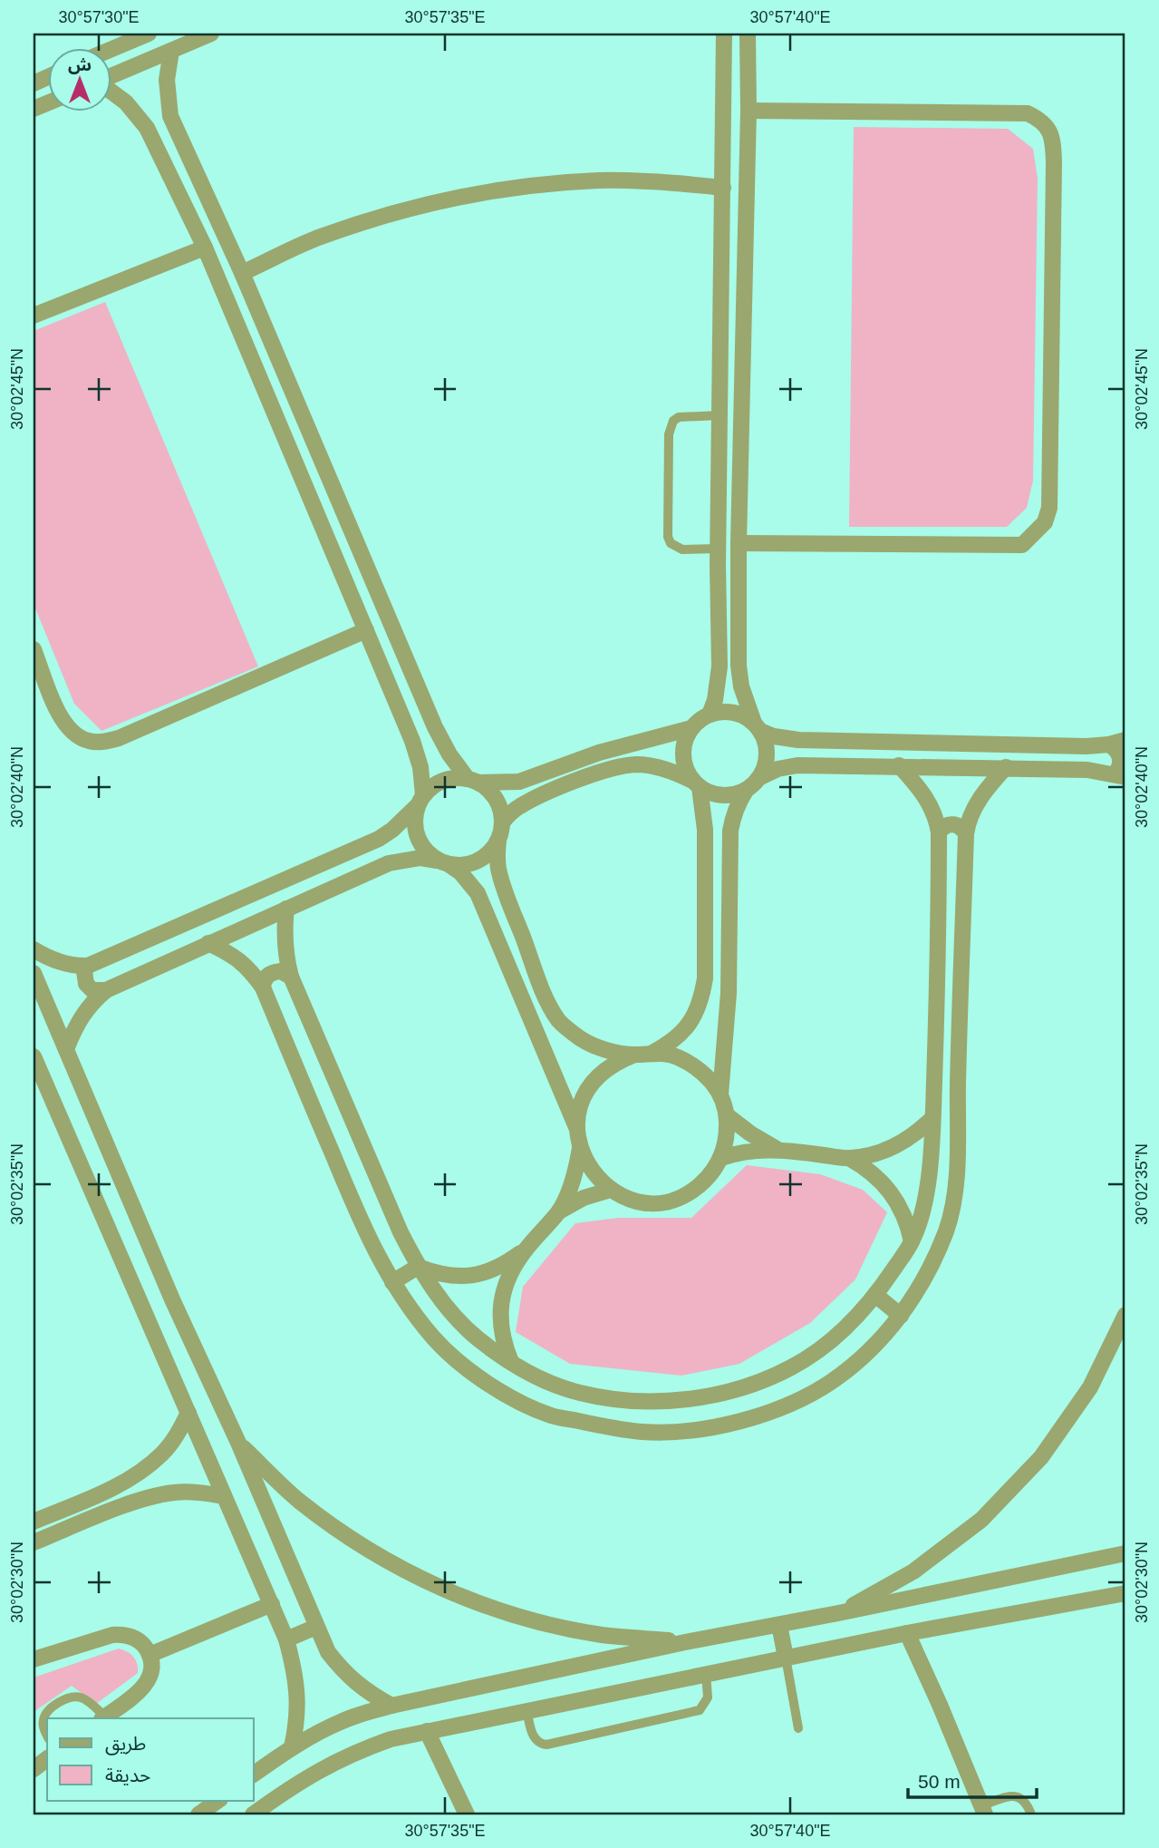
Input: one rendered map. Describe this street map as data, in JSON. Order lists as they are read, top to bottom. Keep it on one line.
{"legend":["طريق","حديقة"],"scale_bar":"50 m","north":"top","coordinates":["30°57'30\"E","30°57'35\"E","30°57'40\"E","30°02'45\"N","30°02'40\"N","30°02'35\"N","30°02'30\"N"]}
